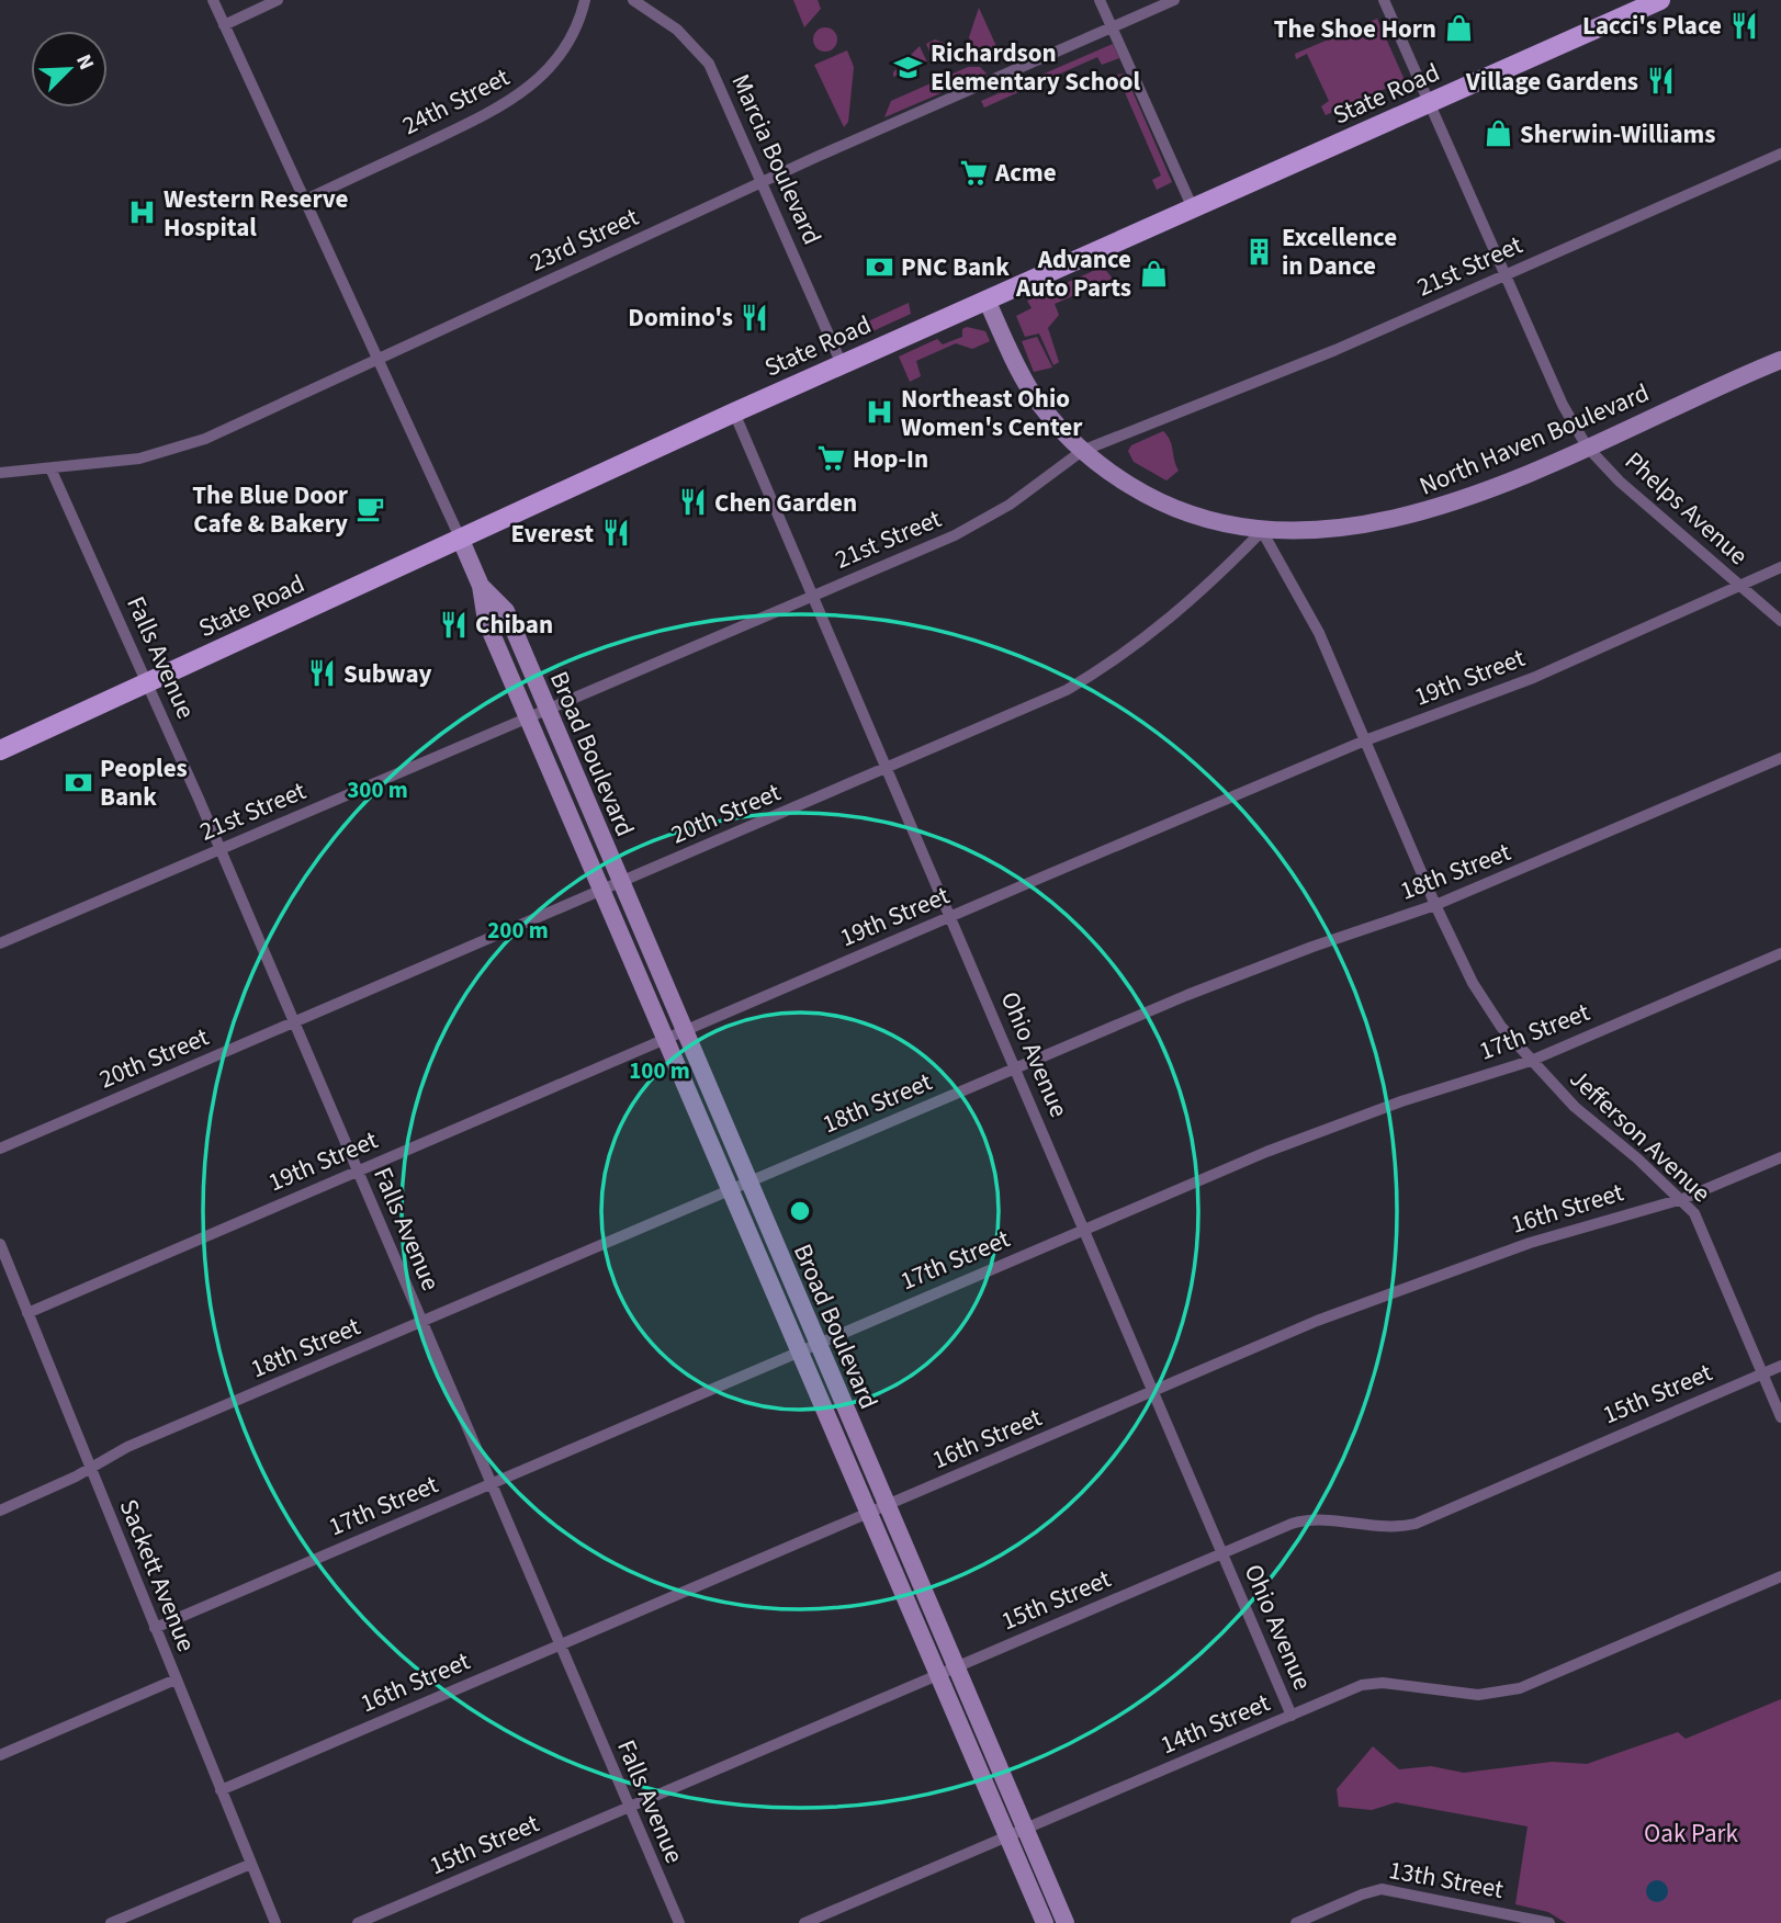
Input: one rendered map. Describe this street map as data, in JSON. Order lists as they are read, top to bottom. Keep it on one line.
{"streets":{"main road":["State Road","North Haven Boulevard","Broad Boulevard"],"street":["24th Street","Marcia Boulevard","23rd Street","21st Street","Phelps Avenue","Falls Avenue","19th Street","20th Street","18th Street","17th Street","Ohio Avenue","Jefferson Avenue","16th Street","15th Street","Sackett Avenue","14th Street","13th Street"]},"crossings":[["State Road","Marcia Boulevard"],["State Road","North Haven Boulevard"],["State Road","Phelps Avenue"],["State Road","Falls Avenue"],["State Road","Broad Boulevard"],["State Road","Ohio Avenue"],["24th Street","Broad Boulevard"],["Marcia Boulevard","23rd Street"],["23rd Street","Falls Avenue"],["23rd Street","Broad Boulevard"],["21st Street","North Haven Boulevard"],["21st Street","Phelps Avenue"],["21st Street","Falls Avenue"],["21st Street","Broad Boulevard"],["21st Street","Ohio Avenue"],["North Haven Boulevard","Phelps Avenue"],["North Haven Boulevard","20th Street"],["North Haven Boulevard","Jefferson Avenue"],["Phelps Avenue","19th Street"],["Falls Avenue","19th Street"],["Falls Avenue","20th Street"],["Falls Avenue","18th Street"],["Falls Avenue","17th Street"],["Falls Avenue","16th Street"],["Falls Avenue","15th Street"],["19th Street","Broad Boulevard"],["19th Street","Ohio Avenue"],["19th Street","Jefferson Avenue"],["19th Street","Sackett Avenue"],["Broad Boulevard","20th Street"],["Broad Boulevard","18th Street"],["Broad Boulevard","17th Street"],["Broad Boulevard","16th Street"],["Broad Boulevard","15th Street"],["Broad Boulevard","14th Street"],["20th Street","Ohio Avenue"],["20th Street","Jefferson Avenue"],["18th Street","Ohio Avenue"],["18th Street","Jefferson Avenue"],["18th Street","Sackett Avenue"],["17th Street","Ohio Avenue"],["17th Street","Jefferson Avenue"],["17th Street","Sackett Avenue"],["Ohio Avenue","16th Street"],["Ohio Avenue","15th Street"],["Ohio Avenue","14th Street"],["Jefferson Avenue","16th Street"],["Jefferson Avenue","15th Street"],["16th Street","Sackett Avenue"]],"parks":["Oak Park"],"places":{"restaurant":["Lacci's Place","Village Gardens","Domino's","Chen Garden","Everest","Chiban","Subway"],"shop":["The Shoe Horn","Sherwin-Williams","Advance Auto Parts"],"school or university":["Richardson Elementary School"],"supermarket":["Acme","Hop-In"],"hospital":["Western Reserve Hospital","Northeast Ohio Women's Center"],"building":["Excellence in Dance"],"bank":["PNC Bank","Peoples Bank"],"cafe":["The Blue Door Cafe & Bakery"]},"north":"top right","rings":["300 m","200 m","100 m"]}
